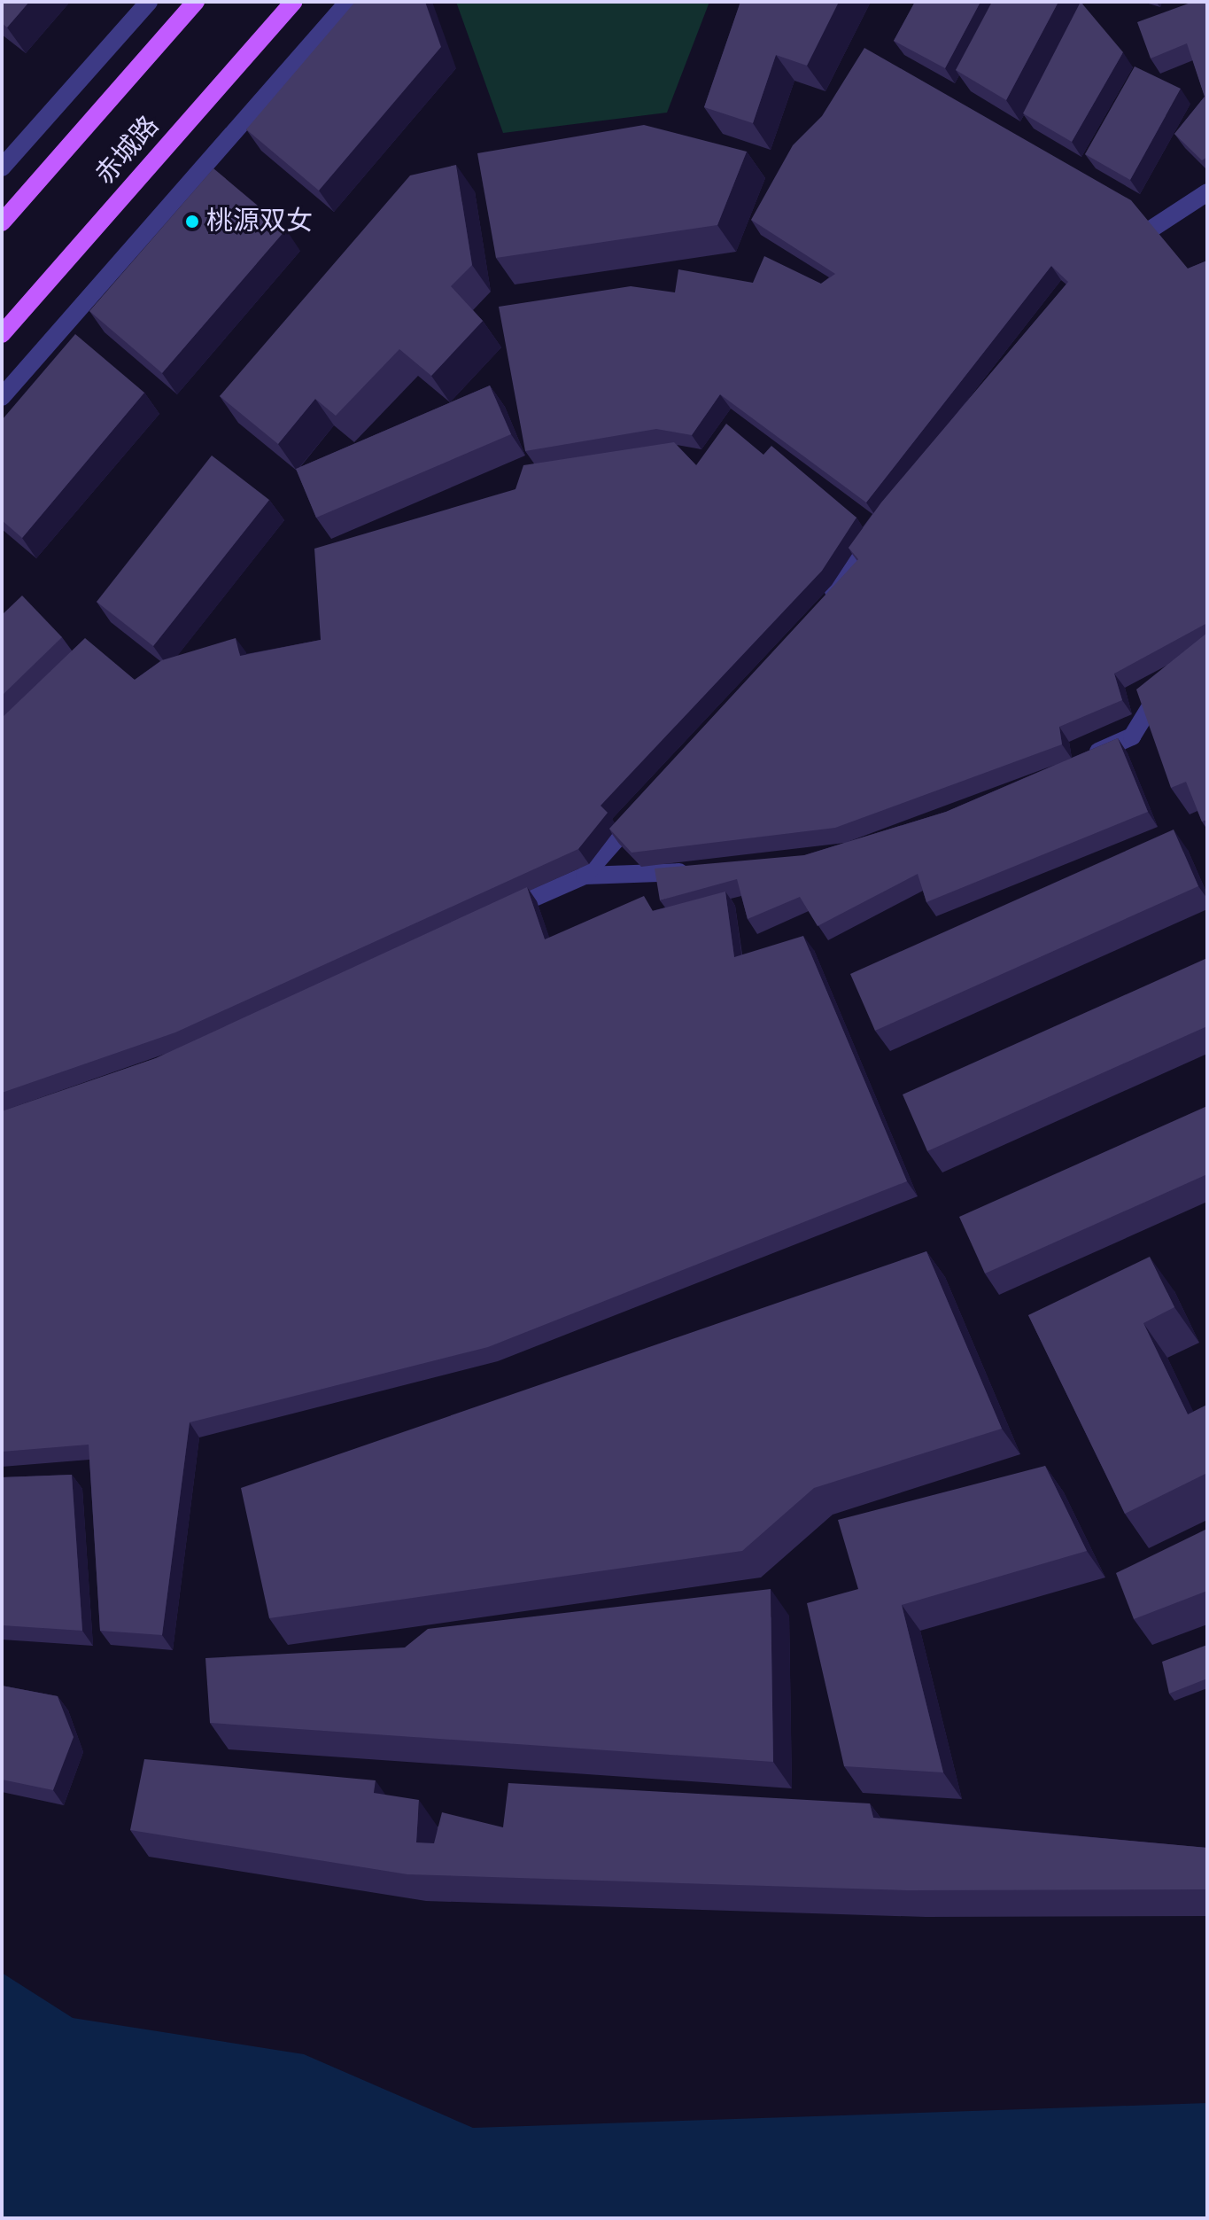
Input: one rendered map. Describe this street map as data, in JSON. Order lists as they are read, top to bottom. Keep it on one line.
{"streets":{"main road":["赤城路"]},"places":["桃源双女"]}
